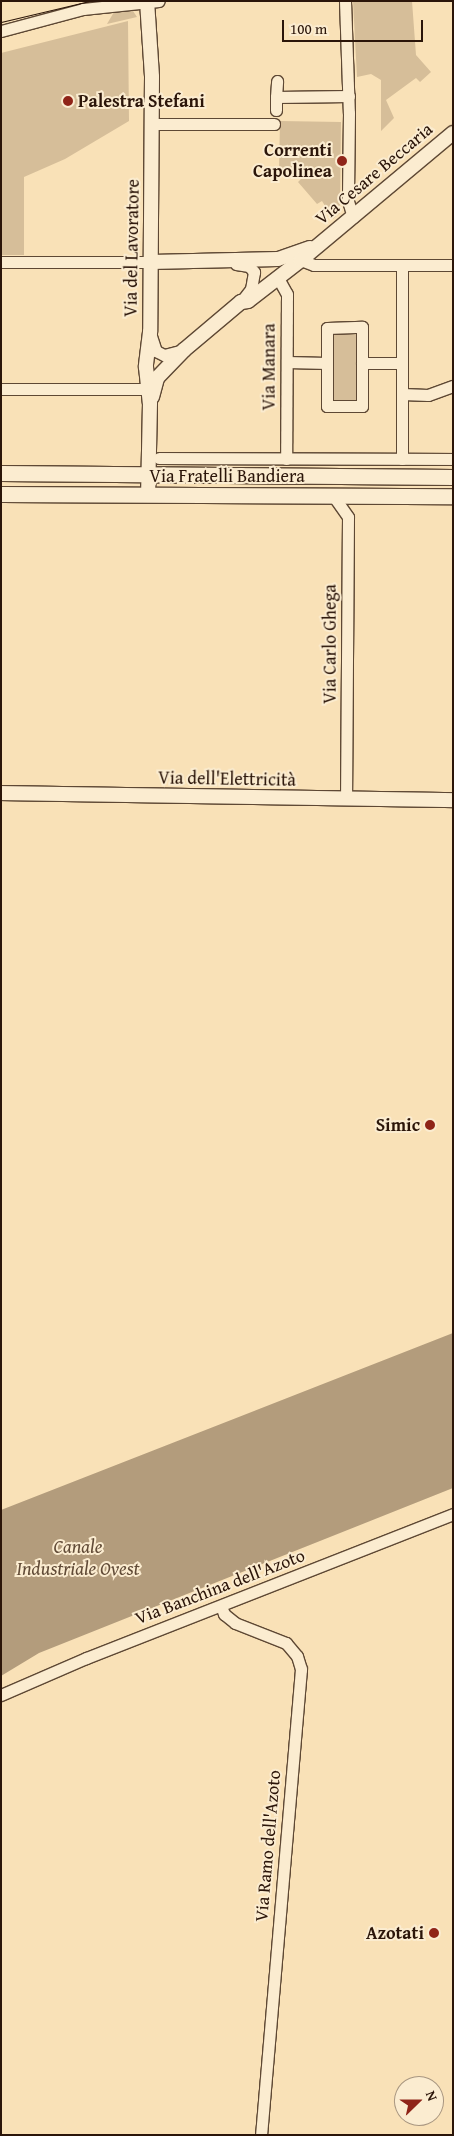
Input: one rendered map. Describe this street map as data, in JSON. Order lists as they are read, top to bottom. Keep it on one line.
{"streets":{"main road":["Via Fratelli Bandiera"],"street":["Via Cesare Beccaria","Via del Lavoratore","Via Manara","Via Carlo Ghega","Via dell'Elettricità","Via Banchina dell'Azoto","Via Ramo dell'Azoto"]},"crossings":[["Via Cesare Beccaria","Via del Lavoratore"],["Via Cesare Beccaria","Via Manara"],["Via del Lavoratore","Via Fratelli Bandiera"],["Via Manara","Via Fratelli Bandiera"],["Via Fratelli Bandiera","Via Carlo Ghega"],["Via Carlo Ghega","Via dell'Elettricità"],["Via Banchina dell'Azoto","Via Ramo dell'Azoto"]],"water":["Canale Industriale Ovest"],"places":["Palestra Stefani","Correnti Capolinea","Simic","Azotati"],"scale_bar":"100 m","north":"right"}
